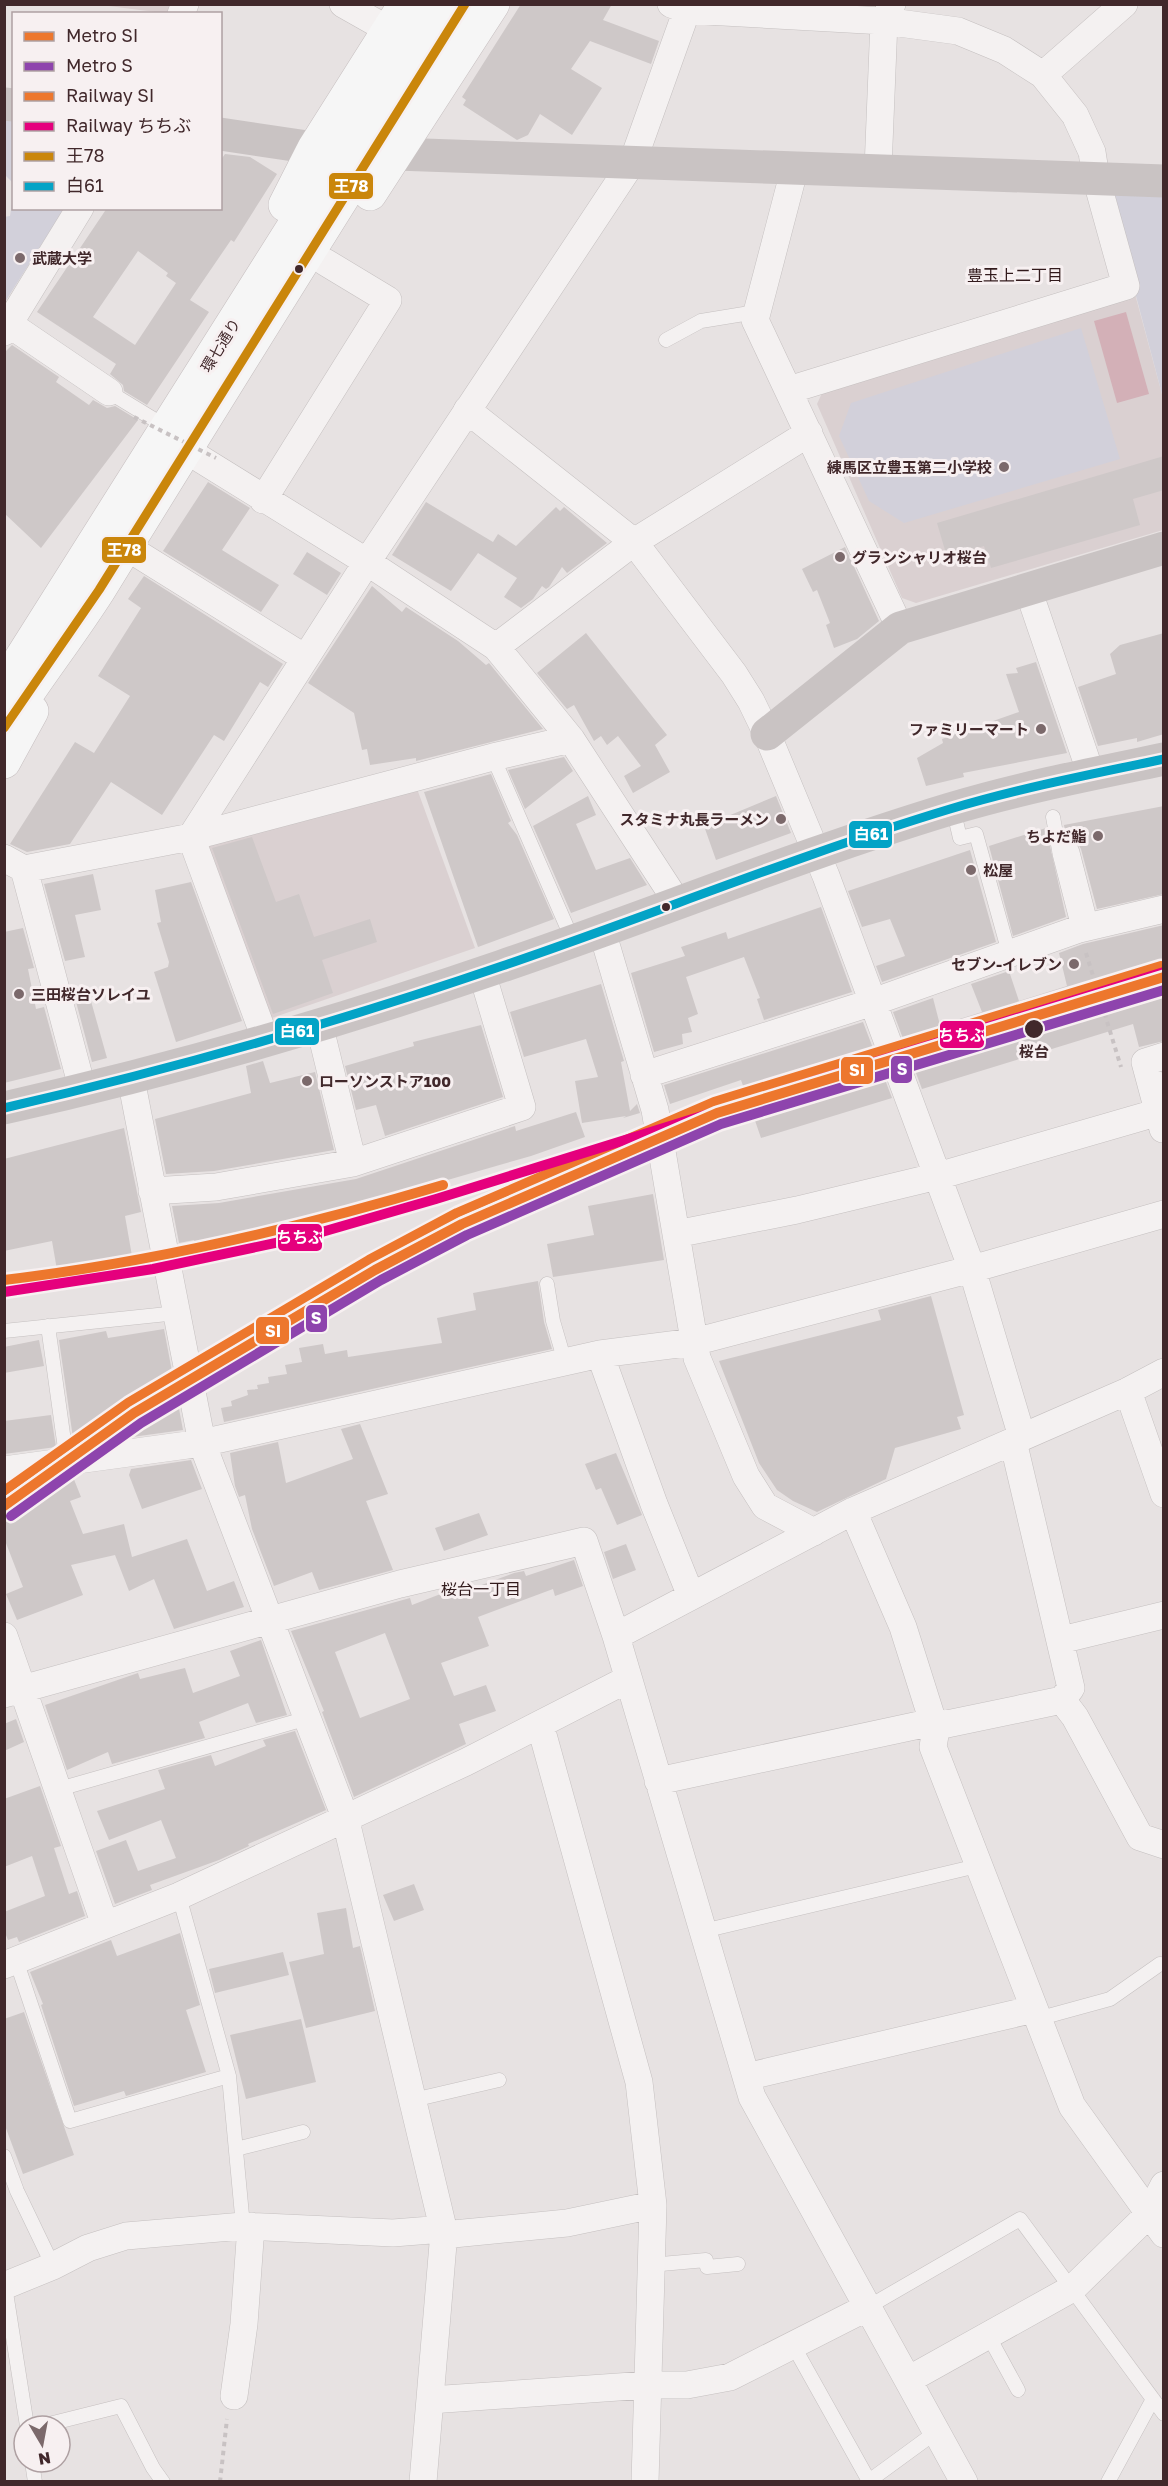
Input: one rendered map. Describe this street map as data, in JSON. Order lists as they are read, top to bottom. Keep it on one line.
{"streets":{"main road":["環七通り"]},"districts":["豊玉上二丁目","桜台一丁目"],"places":["武蔵大学","練馬区立豊玉第二小学校","グランシャリオ桜台","ファミリーマート","スタミナ丸長ラーメン","ちよだ鮨","松屋","セブン-イレブン","三田桜台ソレイユ","桜台","ローソンストア100"],"lines":["transit line 王78","transit line 白61","rail line SI","rail line ちちぶ","metro line SI","metro line S"],"legend":["Metro SI","Metro S","Railway SI","Railway ちちぶ","王78","白61"],"north":"bottom"}
